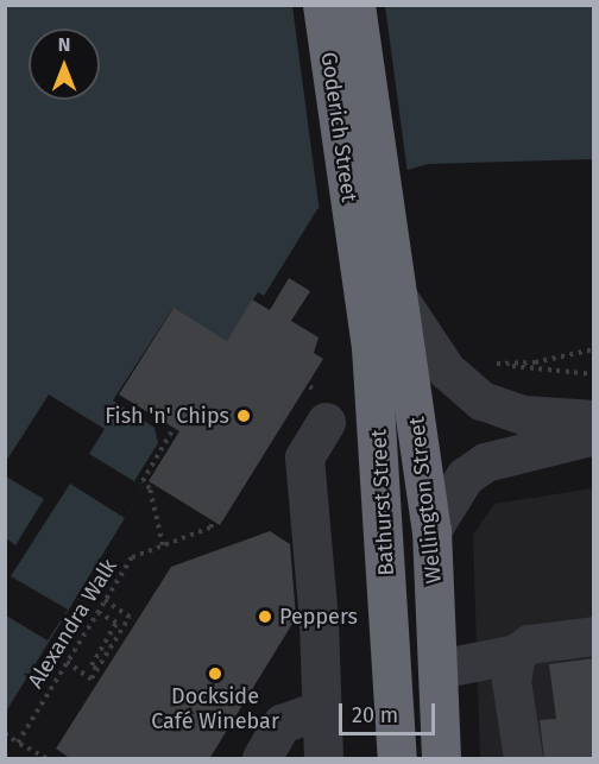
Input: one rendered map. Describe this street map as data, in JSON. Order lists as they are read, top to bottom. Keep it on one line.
{"streets":{"highway":["Goderich Street","Wellington Street","Bathurst Street"],"path":["Alexandra Walk"]},"crossings":[["Goderich Street","Wellington Street"],["Goderich Street","Bathurst Street"],["Wellington Street","Bathurst Street"]],"places":["Fish 'n' Chips","Peppers","Dockside Café Winebar"],"scale_bar":"20 m","north":"top"}
